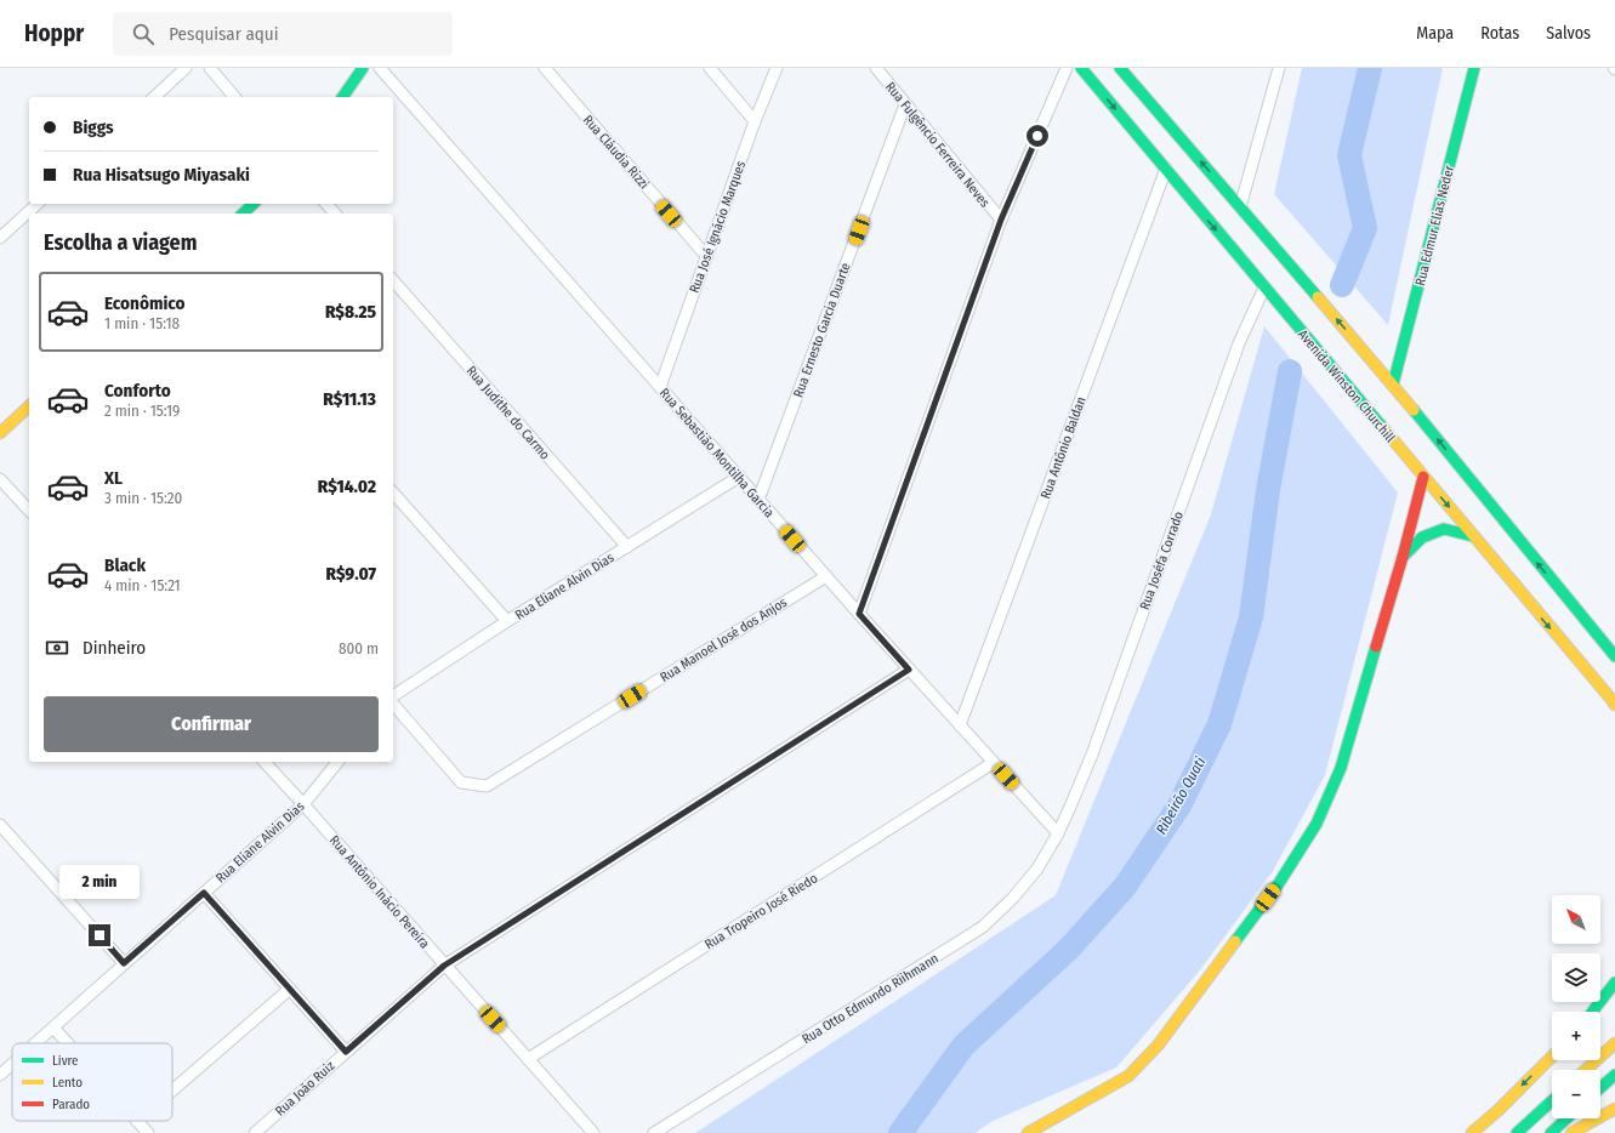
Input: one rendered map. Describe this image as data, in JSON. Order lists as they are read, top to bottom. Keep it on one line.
{"streets":{"main road":["Rua Edmur Elias Neder","Avenida Winston Churchill"],"street":["Rua Fulgêncio Ferreira Neves","Rua Cláudia Rizzi","Rua José Ignácio Marques","Rua Ernesto Garcia Duarte","Rua Judithe do Carmo","Rua Antônio Baldan","Rua Sebastião Montilha Garcia","Rua Joséfa Corrado","Rua Eliane Alvin Dias","Rua Manoel José dos Anjos","Rua Antônio Inácio Pereira","Rua Tropeiro José Riedo","Rua Otto Edmundo Riihmann","Rua João Ruiz"]},"crossings":[["Rua Fulgêncio Ferreira Neves","Rua Ernesto Garcia Duarte"],["Rua Cláudia Rizzi","Rua José Ignácio Marques"],["Rua José Ignácio Marques","Rua Sebastião Montilha Garcia"],["Rua Ernesto Garcia Duarte","Rua Sebastião Montilha Garcia"],["Avenida Winston Churchill","Rua Antônio Baldan"],["Avenida Winston Churchill","Rua Joséfa Corrado"],["Rua Judithe do Carmo","Rua Eliane Alvin Dias"],["Rua Antônio Baldan","Rua Sebastião Montilha Garcia"],["Rua Sebastião Montilha Garcia","Rua Joséfa Corrado"],["Rua Sebastião Montilha Garcia","Rua Eliane Alvin Dias"],["Rua Sebastião Montilha Garcia","Rua Manoel José dos Anjos"],["Rua Sebastião Montilha Garcia","Rua Tropeiro José Riedo"],["Rua Sebastião Montilha Garcia","Rua Otto Edmundo Riihmann"],["Rua Sebastião Montilha Garcia","Rua João Ruiz"],["Rua Joséfa Corrado","Rua Otto Edmundo Riihmann"],["Rua Eliane Alvin Dias","Rua Antônio Inácio Pereira"],["Rua Antônio Inácio Pereira","Rua Tropeiro José Riedo"],["Rua Antônio Inácio Pereira","Rua João Ruiz"]],"water":["Ribeirão Quati"],"legend":["Livre","Lento","Parado"],"north":"top left","page":{"header":"Hoppr","search":"Pesquisar aqui","nav":["Mapa","Rotas","Salvos"],"banner":["Biggs","Rua Hisatsugo Miyasaki"],"heading":"Escolha a viagem","list":[{"name":"Econômico","note":"1 min · 15:18","value":"R$8.25"},{"name":"Conforto","note":"2 min · 15:19","value":"R$11.13"},{"name":"XL","note":"3 min · 15:20","value":"R$14.02"},{"name":"Black","note":"4 min · 15:21","value":"R$9.07"}],"pay":["Dinheiro","800 m"],"buttons":"Confirmar","bubble":"2 min","map_buttons":["+","−"]}}
